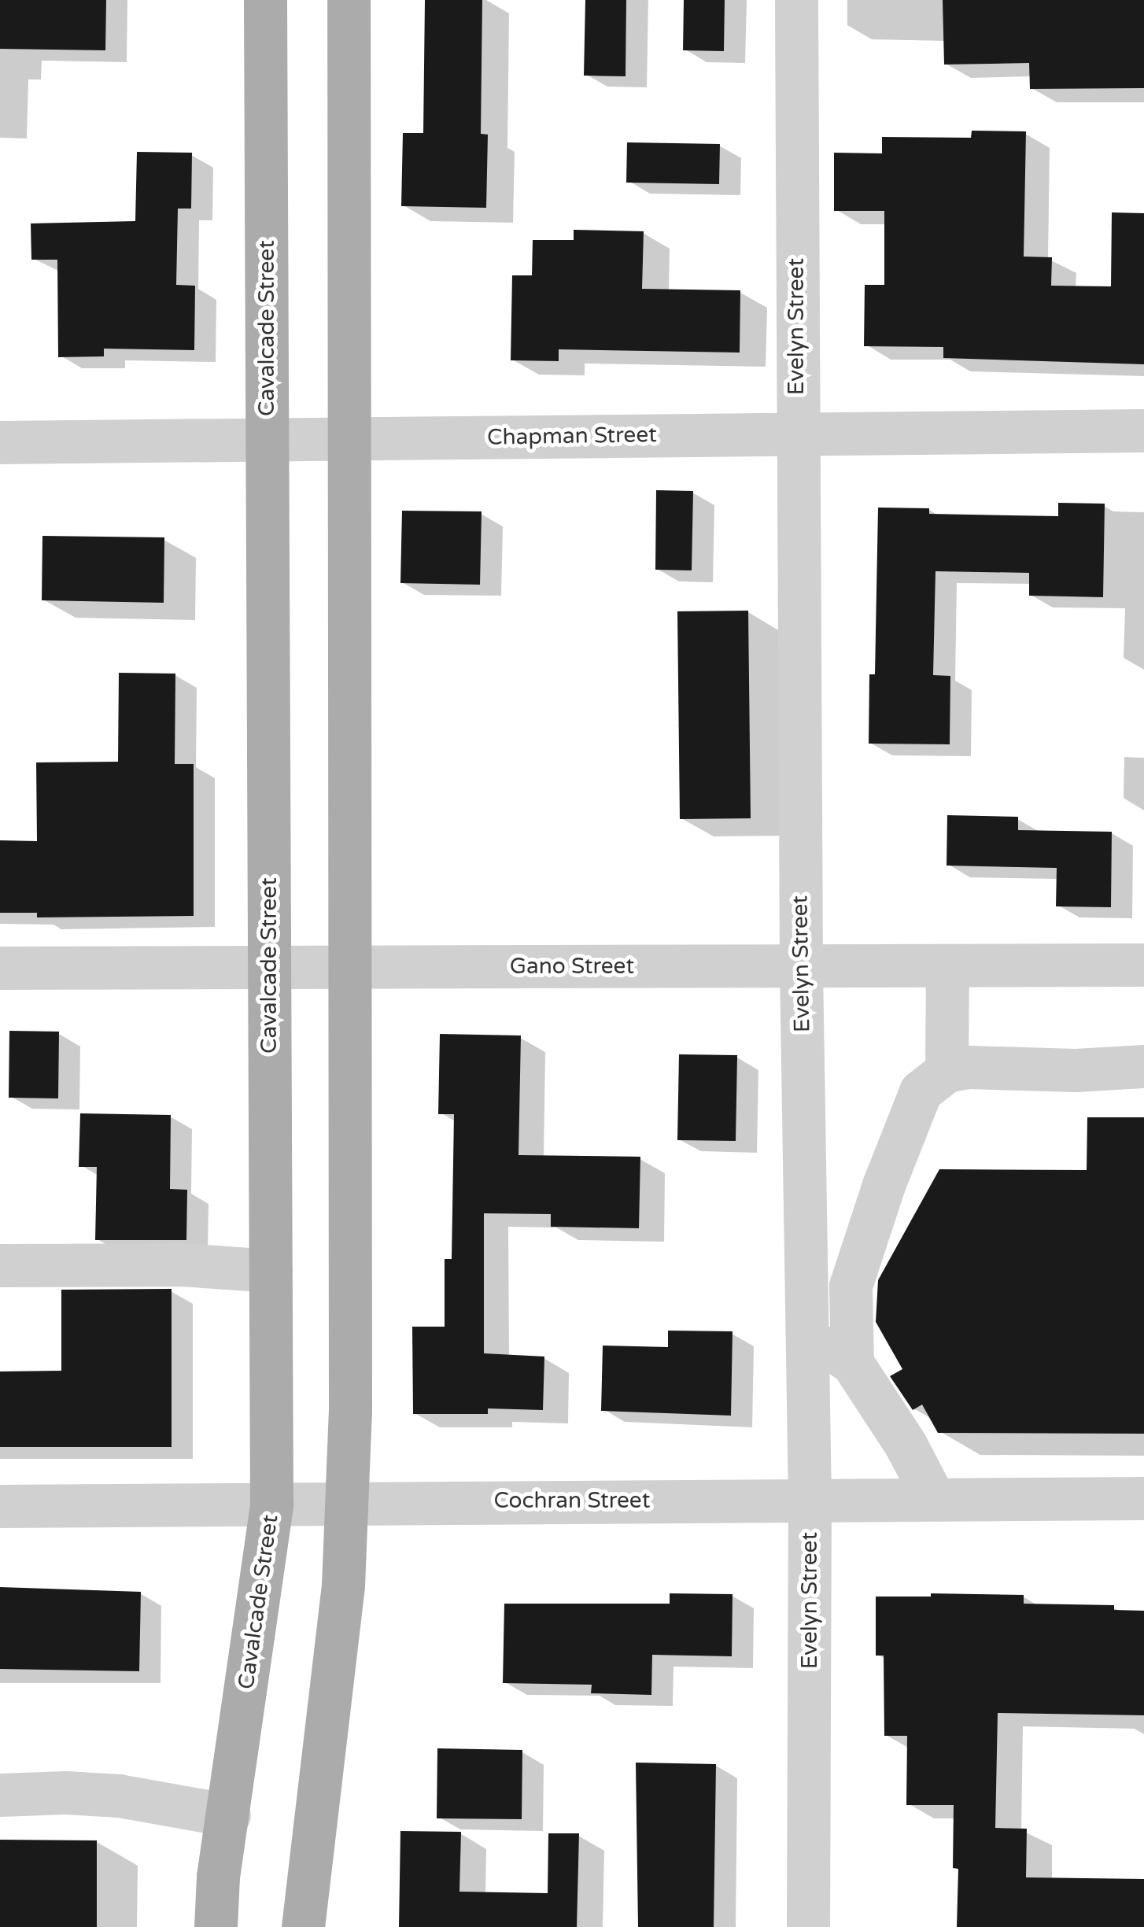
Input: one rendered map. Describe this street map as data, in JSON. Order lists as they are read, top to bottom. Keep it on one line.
{"streets":{"main road":["Cavalcade Street"],"street":["Evelyn Street","Chapman Street","Gano Street","Cochran Street"]},"crossings":[["Evelyn Street","Chapman Street"],["Evelyn Street","Gano Street"],["Evelyn Street","Cochran Street"],["Cavalcade Street","Chapman Street"],["Cavalcade Street","Gano Street"],["Cavalcade Street","Cochran Street"]]}
